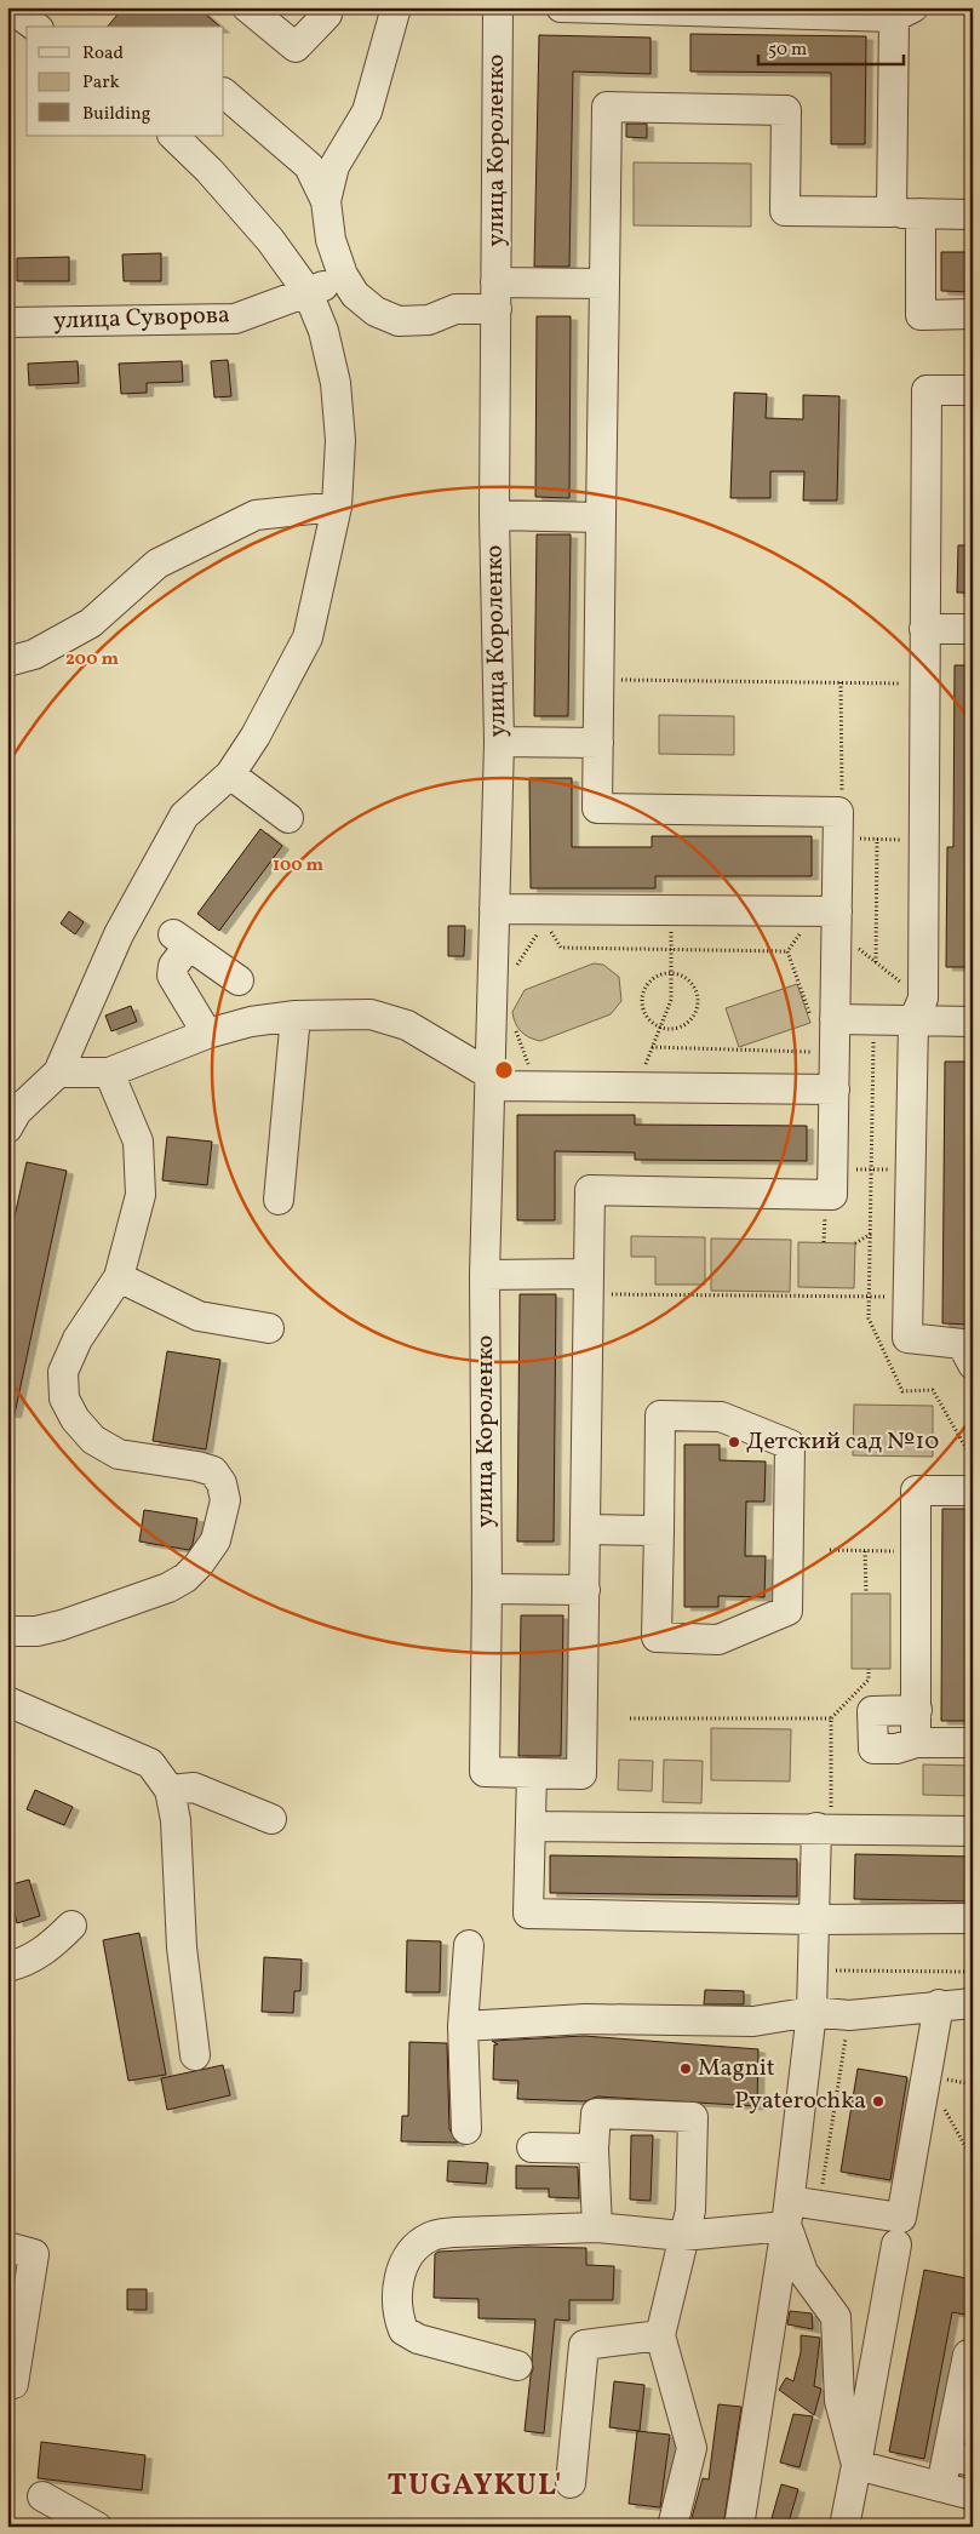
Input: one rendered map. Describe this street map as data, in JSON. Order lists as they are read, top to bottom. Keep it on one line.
{"streets":{"street":["улица Короленко","улица Суворова"]},"districts":["TUGAYKUL'"],"places":["Детский сад №10","Magnit","Pyaterochka"],"legend":["Road","Park","Building"],"scale_bar":"50 m","rings":["200 m","100 m"]}
